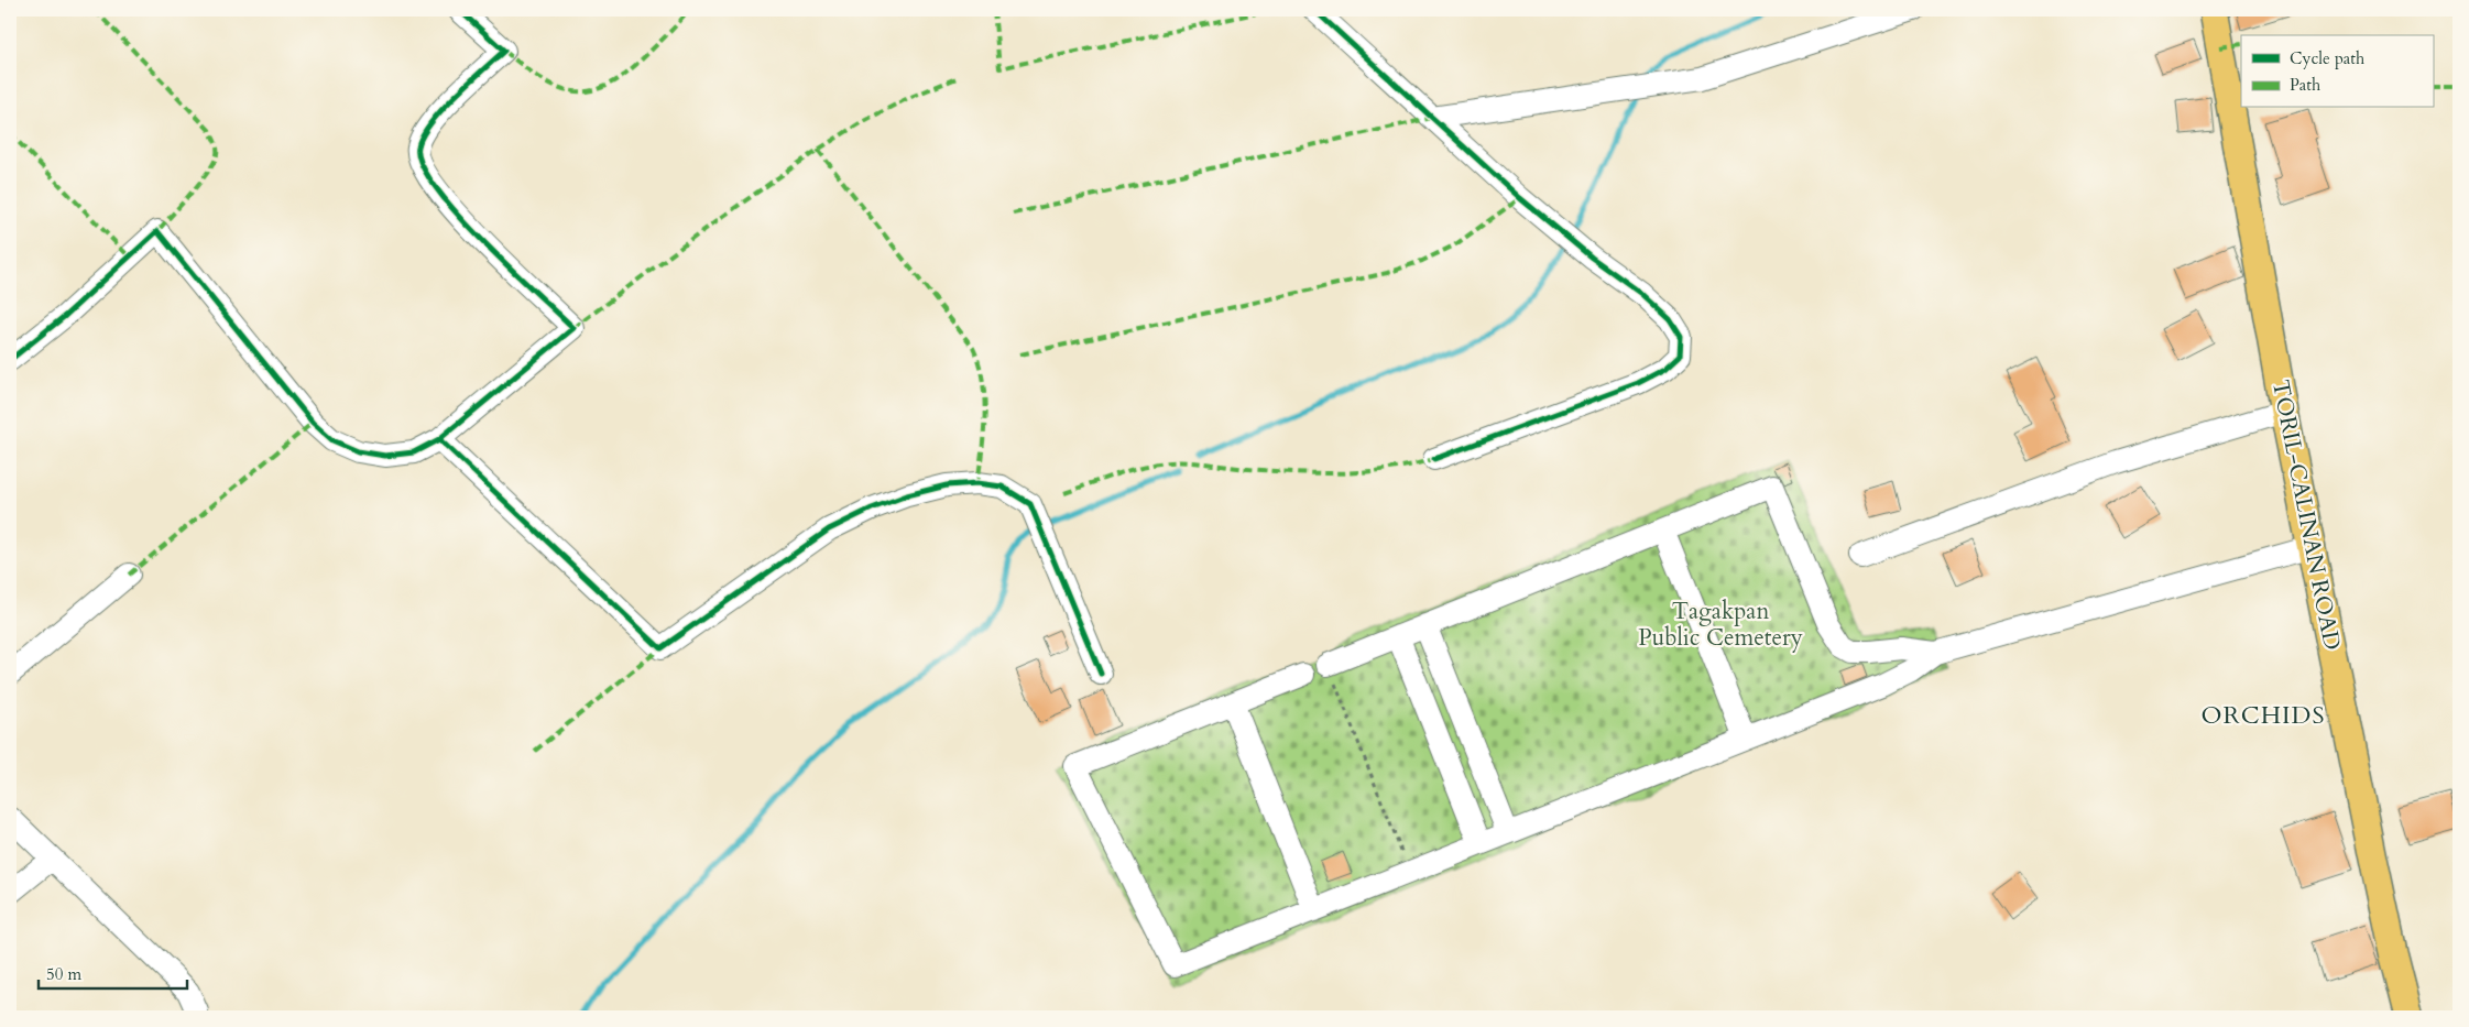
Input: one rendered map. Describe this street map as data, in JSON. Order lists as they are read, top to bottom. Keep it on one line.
{"streets":{"main road":["TORIL-CALINAN ROAD"]},"districts":["ORCHIDS"],"parks":["Tagakpan Public Cemetery"],"legend":["Cycle path","Path"],"scale_bar":"50 m"}
